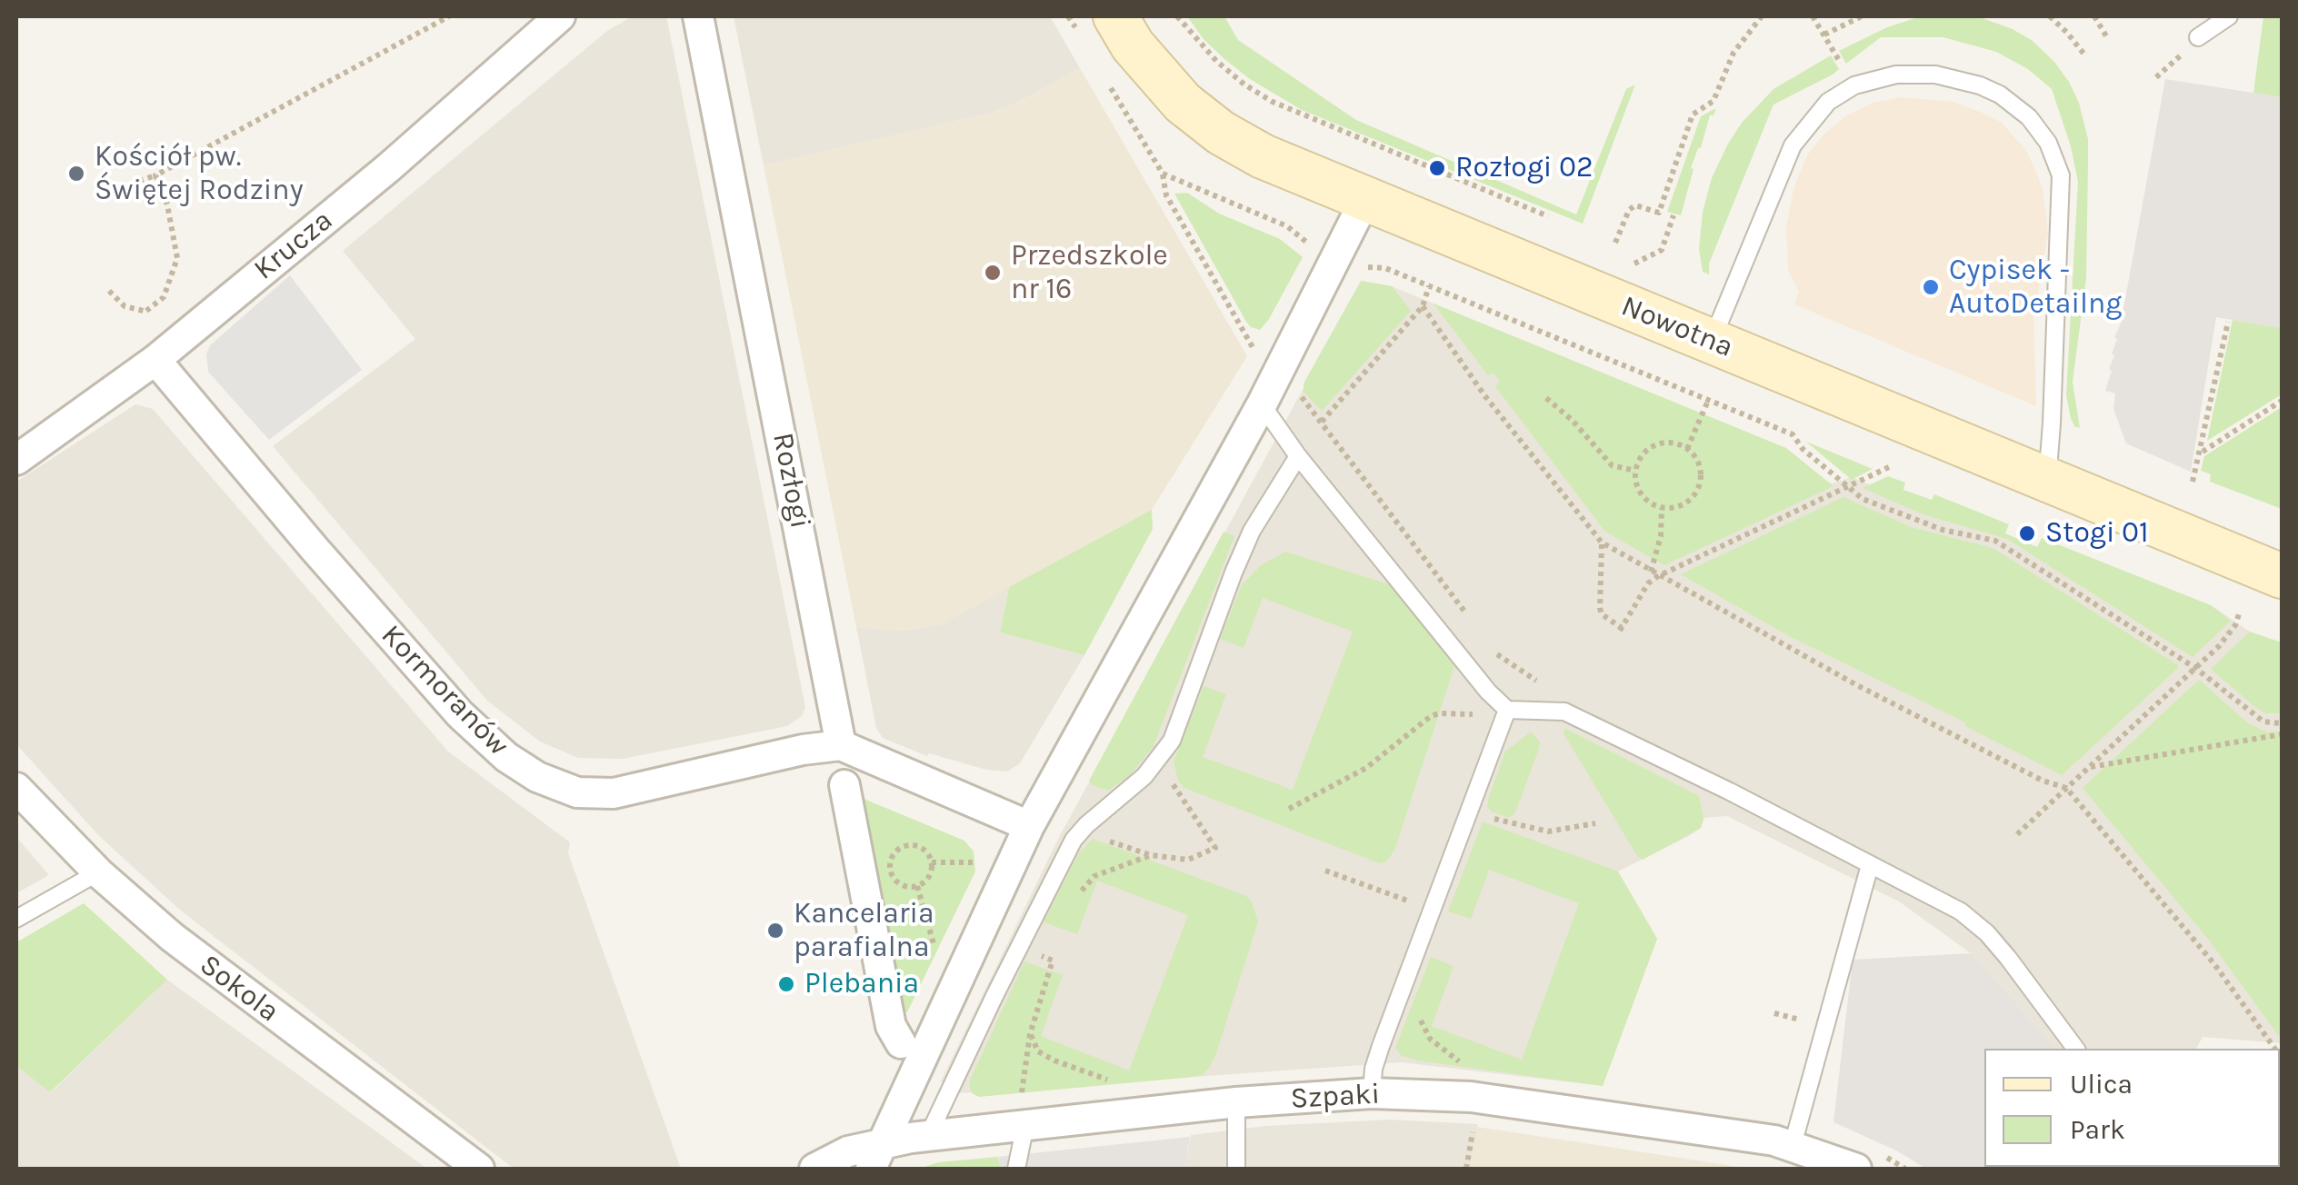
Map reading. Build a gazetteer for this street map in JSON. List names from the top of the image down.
{
  "streets": {
    "street": [
      "Krucza",
      "Nowotna",
      "Rozłogi",
      "Kormoranów",
      "Sokola",
      "Szpaki"
    ]
  },
  "crossings": [
    ["Krucza", "Kormoranów"],
    ["Rozłogi", "Kormoranów"]
  ],
  "places": [
    "Rozłogi 02",
    "Kościół pw. Świętej Rodziny",
    "Przedszkole nr 16",
    "Cypisek - AutoDetailng",
    "Stogi 01",
    "Kancelaria parafialna",
    "Plebania"
  ],
  "legend": ["Ulica", "Park"]
}
